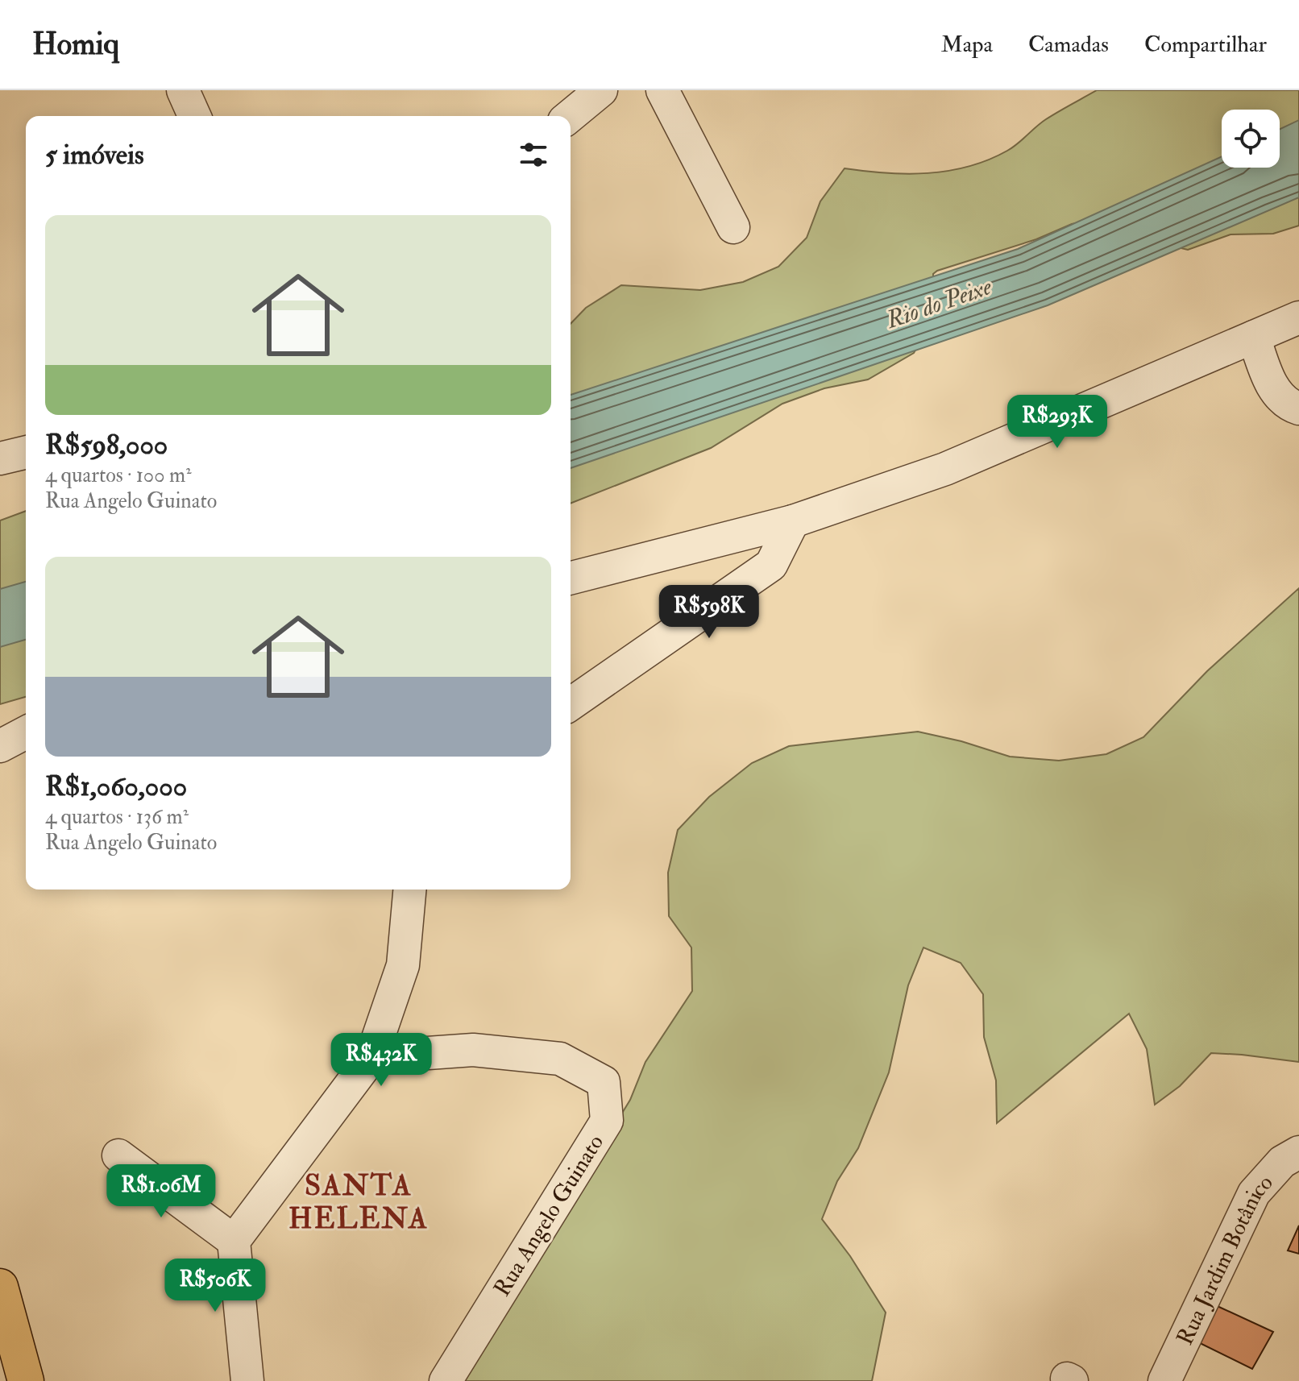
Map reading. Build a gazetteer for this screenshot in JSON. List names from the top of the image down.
{
  "streets": {
    "street": ["Rua Angelo Guinato", "Rua Jardim Botânico"]
  },
  "districts": ["SANTA HELENA"],
  "water": ["Rio do Peixe"],
  "page": {
    "header": "Homiq",
    "nav": ["Mapa", "Camadas", "Compartilhar"],
    "heading": "5 imóveis",
    "list": [
      {
        "name": "R$598,000",
        "note": "4 quartos · 100 m² · Rua Angelo Guinato"
      },
      {
        "name": "R$1,060,000",
        "note": "4 quartos · 136 m² · Rua Angelo Guinato"
      }
    ],
    "price": [
      "R$293K",
      "R$598K",
      "R$432K",
      "R$1.06M",
      "R$506K"
    ]
  }
}
